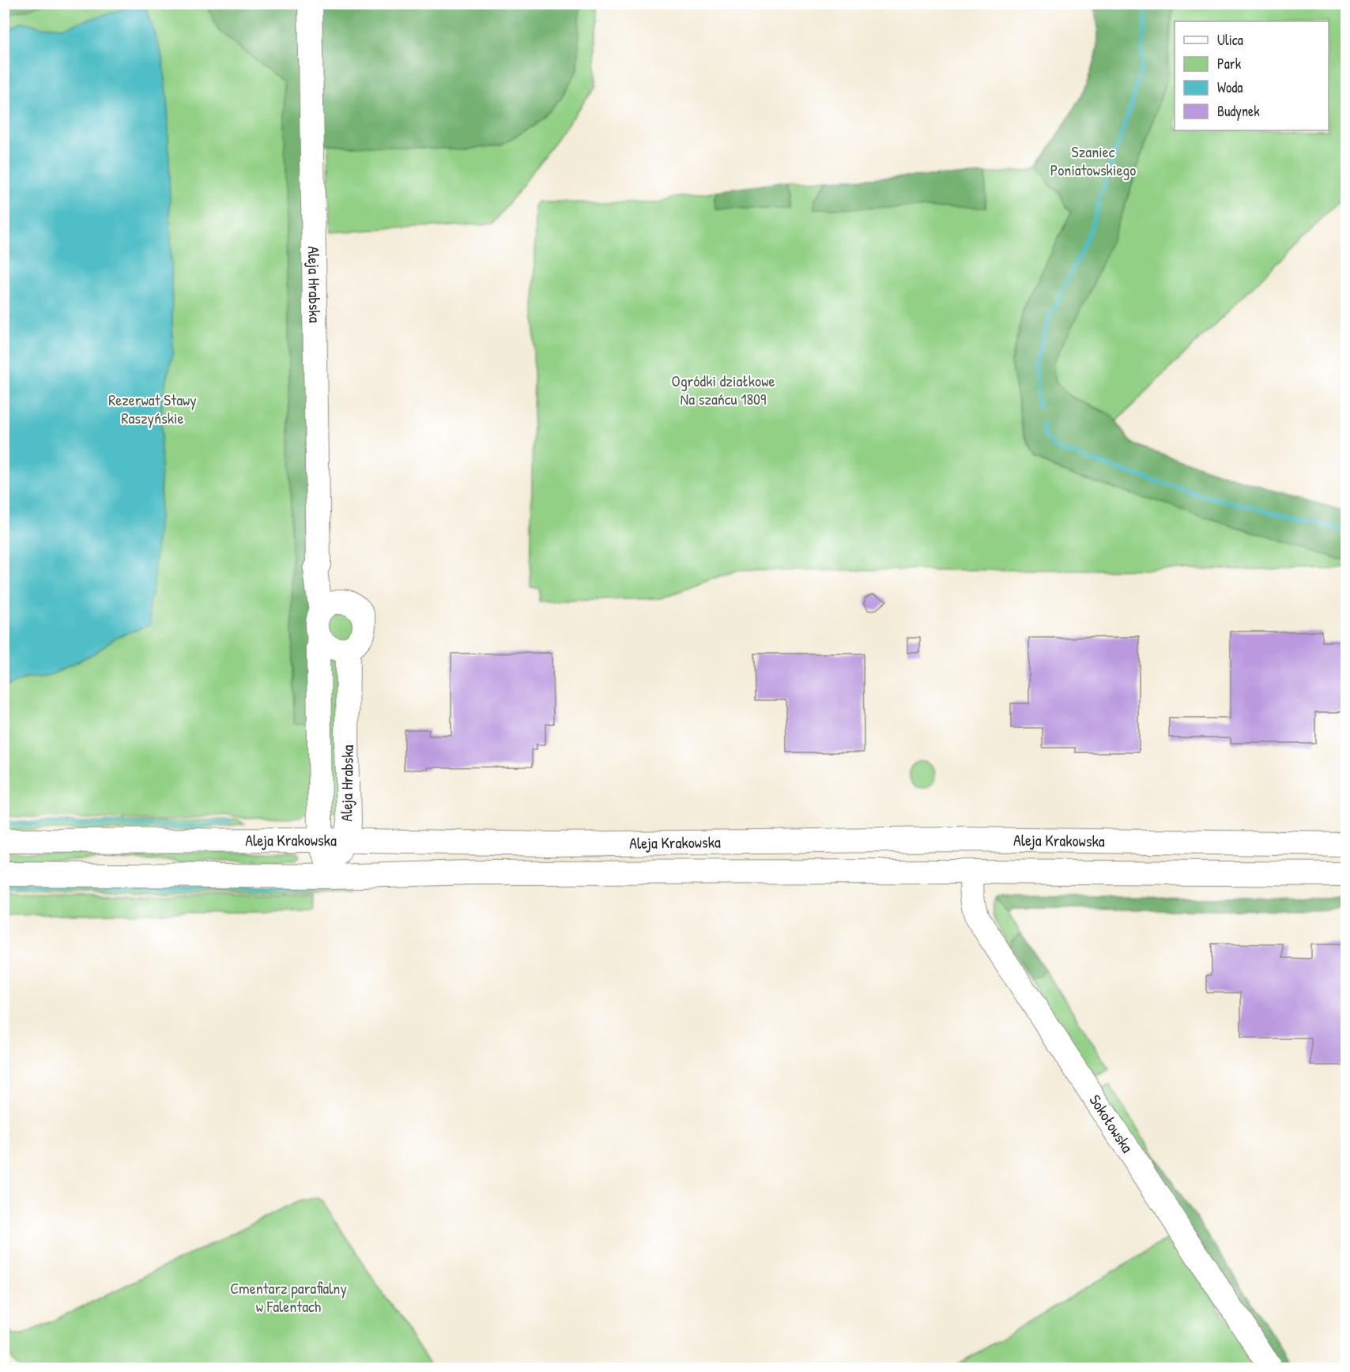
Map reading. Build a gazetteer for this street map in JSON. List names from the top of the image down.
{
  "streets": {
    "main road": ["Aleja Hrabska", "Aleja Krakowska", "Sokołowska"]
  },
  "crossings": [
    ["Aleja Hrabska", "Aleja Krakowska"],
    ["Aleja Krakowska", "Sokołowska"]
  ],
  "parks": [
    "Szaniec Poniatowskiego",
    "Ogródki działkowe Na szańcu 1809",
    "Rezerwat Stawy Raszyńskie",
    "Cmentarz parafialny w Falentach"
  ],
  "legend": [
    "Ulica",
    "Park",
    "Woda",
    "Budynek"
  ]
}
